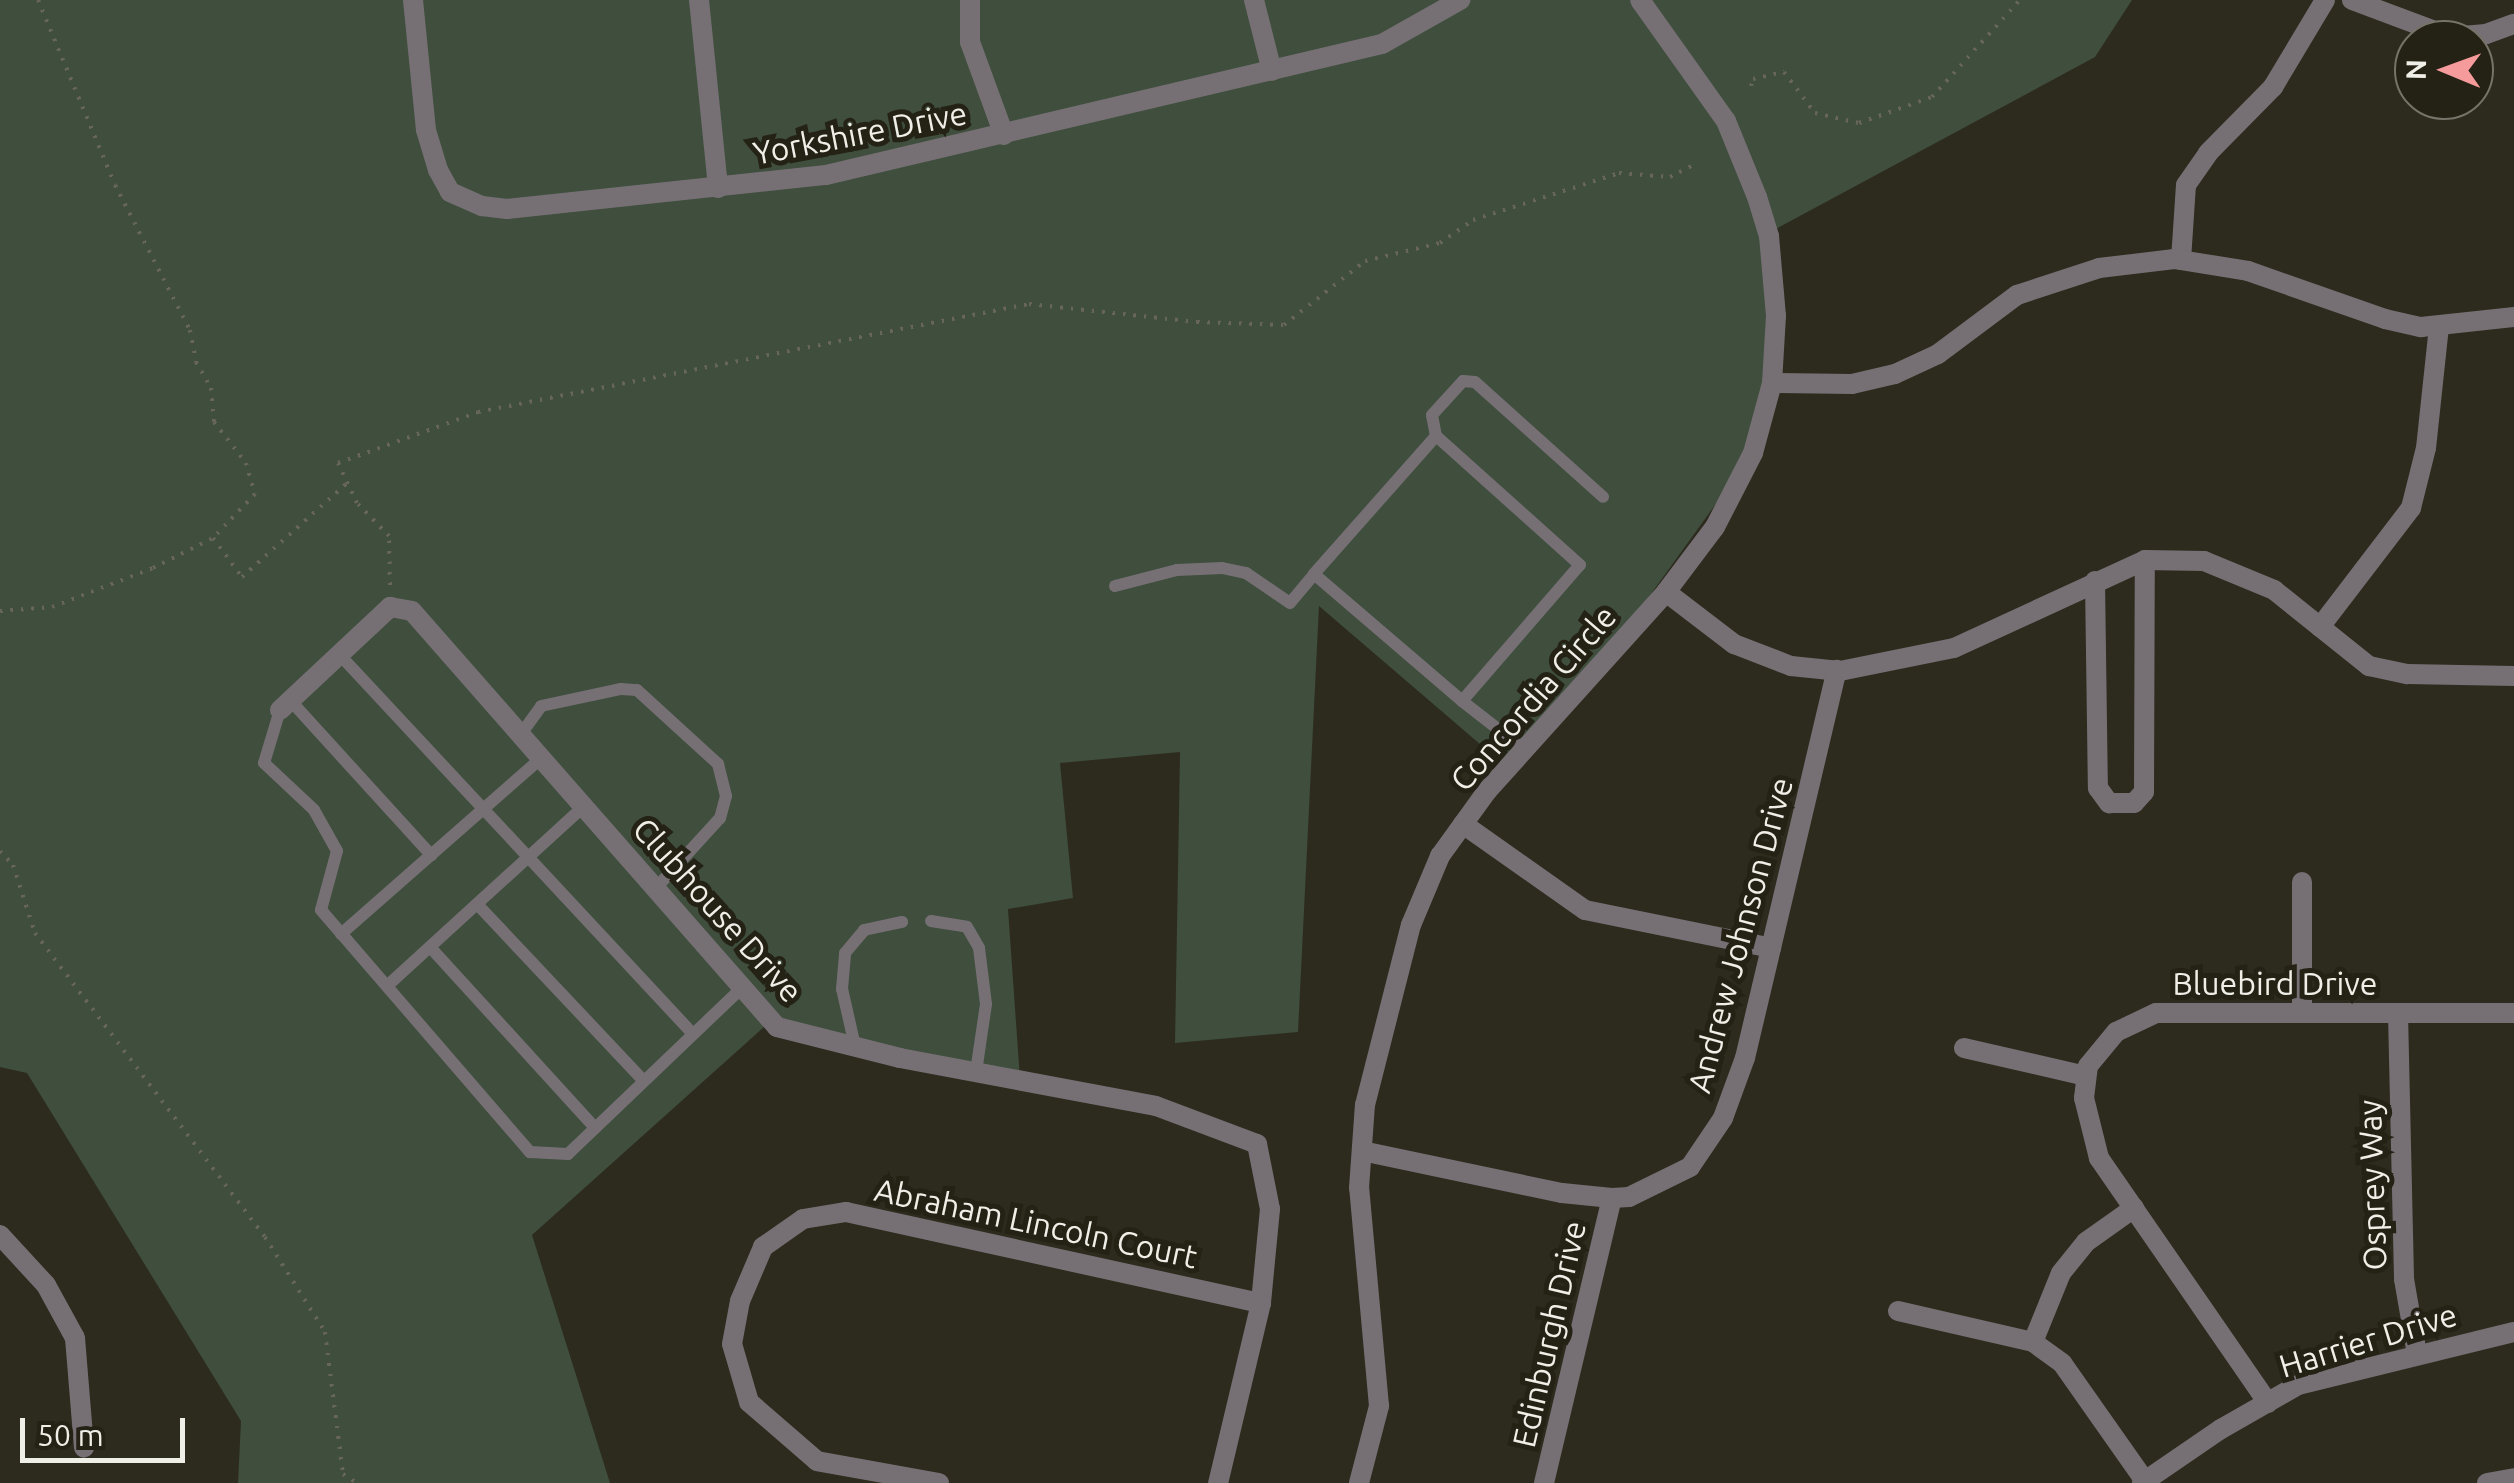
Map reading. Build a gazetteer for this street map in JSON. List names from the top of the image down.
{
  "streets": {
    "street": [
      "Yorkshire Drive",
      "Concordia Circle",
      "Clubhouse Drive",
      "Andrew Johnson Drive",
      "Bluebird Drive",
      "Osprey Way",
      "Abraham Lincoln Court",
      "Edinburgh Drive",
      "Harrier Drive"
    ]
  },
  "crossings": [
    ["Concordia Circle", "Andrew Johnson Drive"],
    ["Clubhouse Drive", "Abraham Lincoln Court"],
    ["Andrew Johnson Drive", "Edinburgh Drive"],
    ["Bluebird Drive", "Osprey Way"],
    ["Osprey Way", "Harrier Drive"]
  ],
  "scale_bar": "50 m",
  "north": "left"
}
